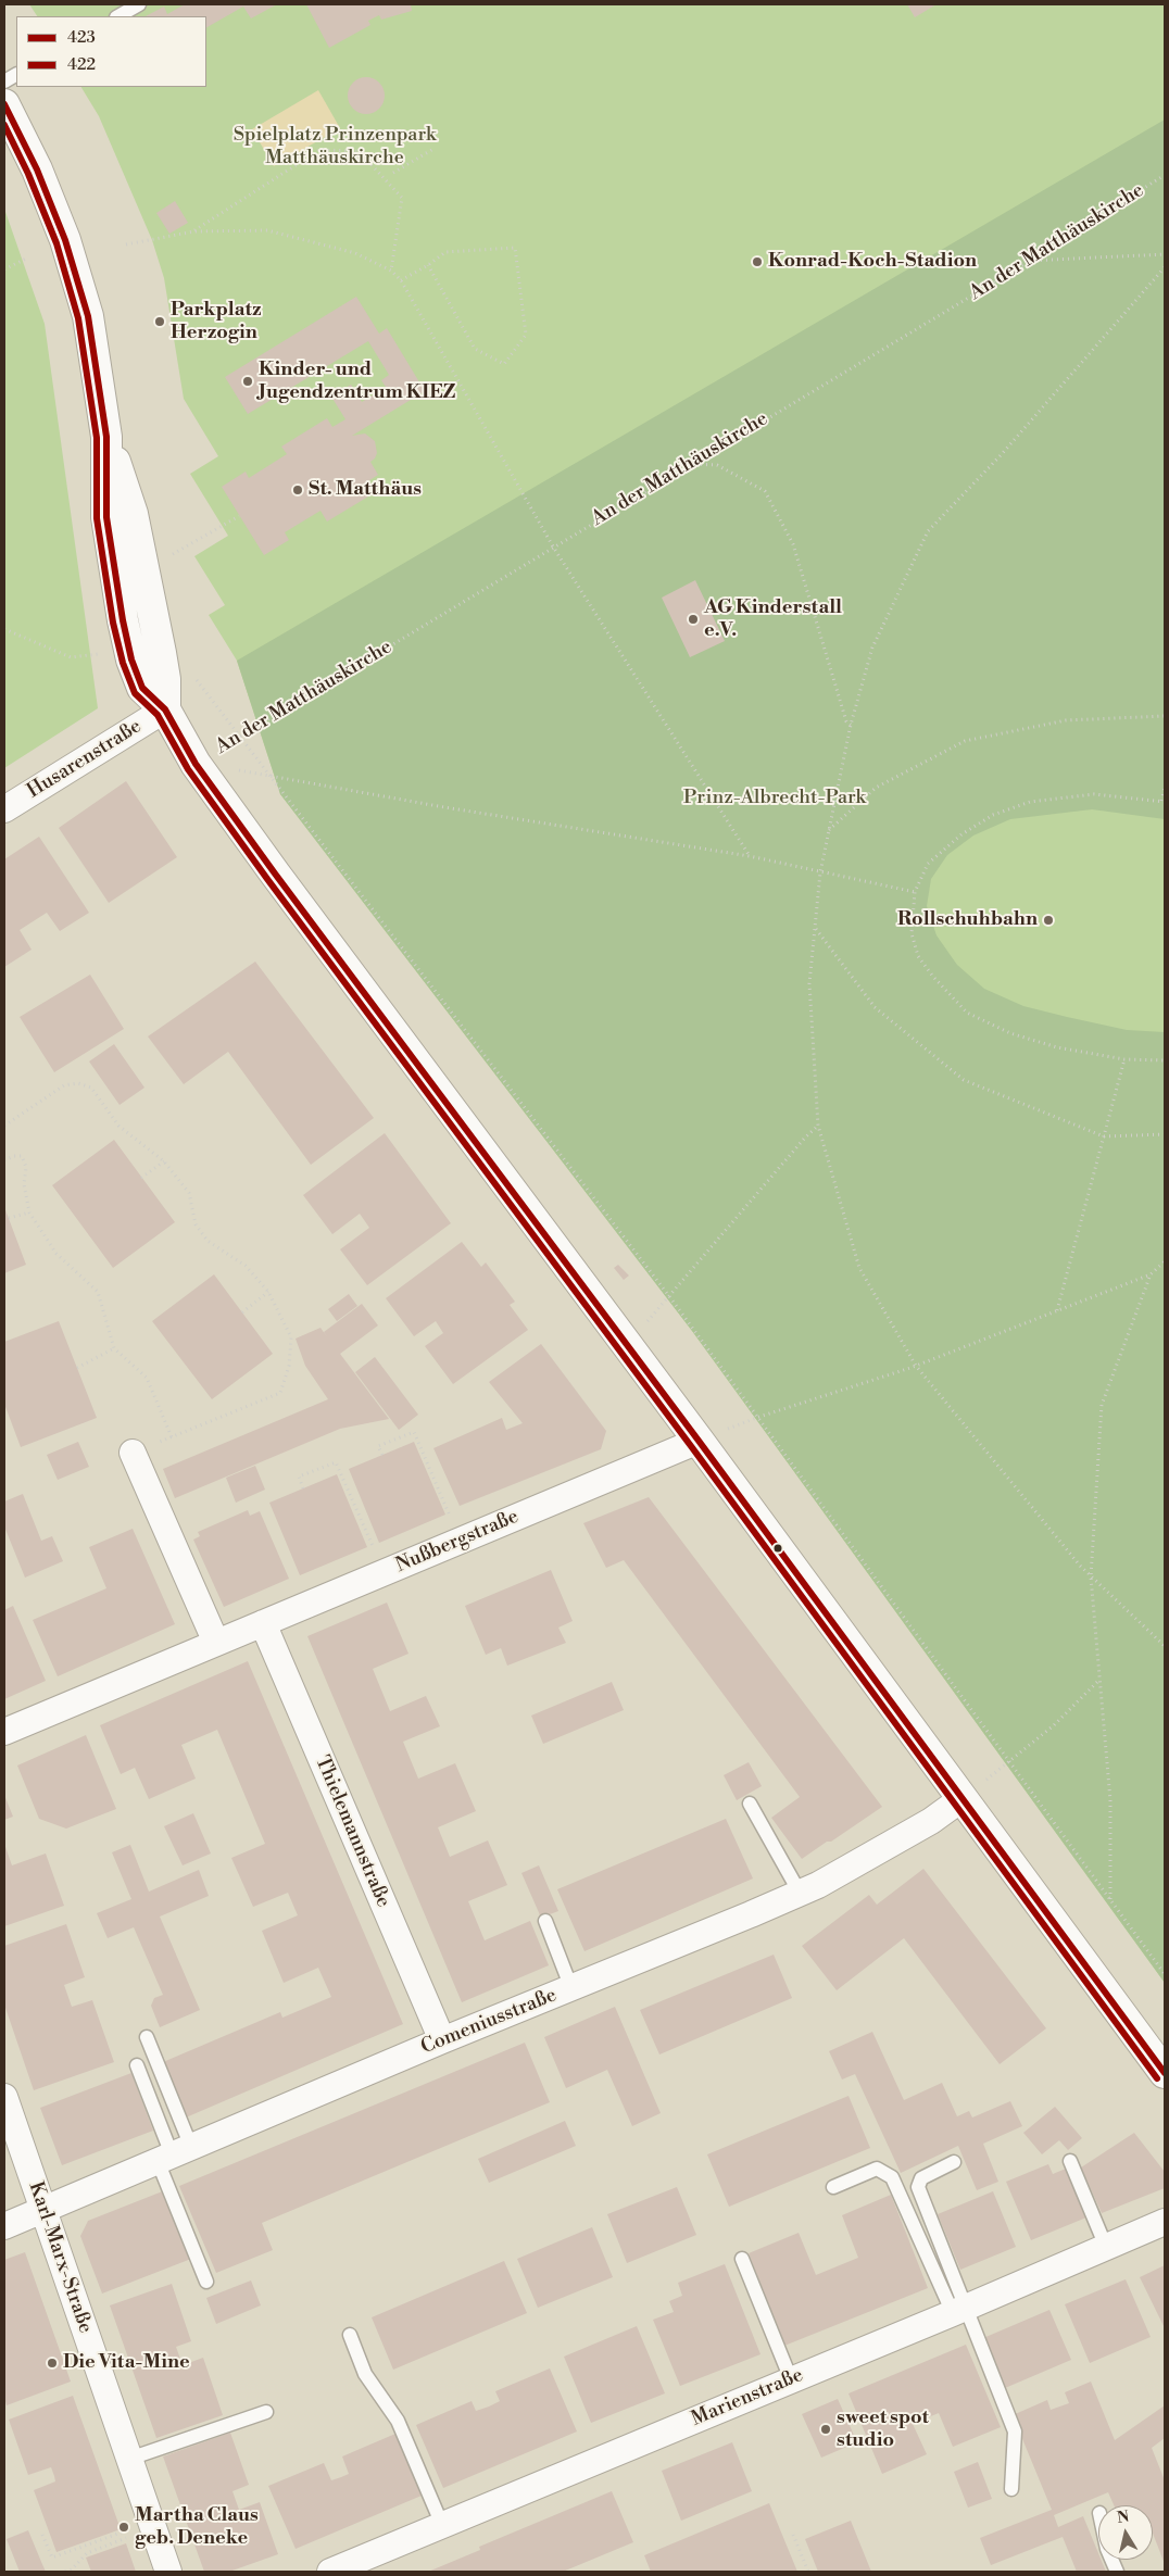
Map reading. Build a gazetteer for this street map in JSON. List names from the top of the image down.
{
  "streets": {
    "street": [
      "Husarenstraße",
      "Nußbergstraße",
      "Thielemannstraße",
      "Comeniusstraße",
      "Karl-Marx-Straße",
      "Marienstraße"
    ],
    "path": ["An der Matthäuskirche"]
  },
  "crossings": [
    ["Nußbergstraße", "Thielemannstraße"],
    ["Thielemannstraße", "Comeniusstraße"],
    ["Comeniusstraße", "Karl-Marx-Straße"]
  ],
  "parks": ["Spielplatz Prinzenpark Matthäuskirche", "Prinz-Albrecht-Park"],
  "places": [
    "Konrad-Koch-Stadion",
    "Parkplatz Herzogin",
    "Kinder- und Jugendzentrum KIEZ",
    "St. Matthäus",
    "AG Kinderstall e.V.",
    "Rollschuhbahn",
    "Die Vita-Mine",
    "sweet spot studio",
    "Martha Claus geb. Deneke"
  ],
  "lines": ["transit line 423", "transit line 422"],
  "legend": ["423", "422"],
  "north": "top"
}
